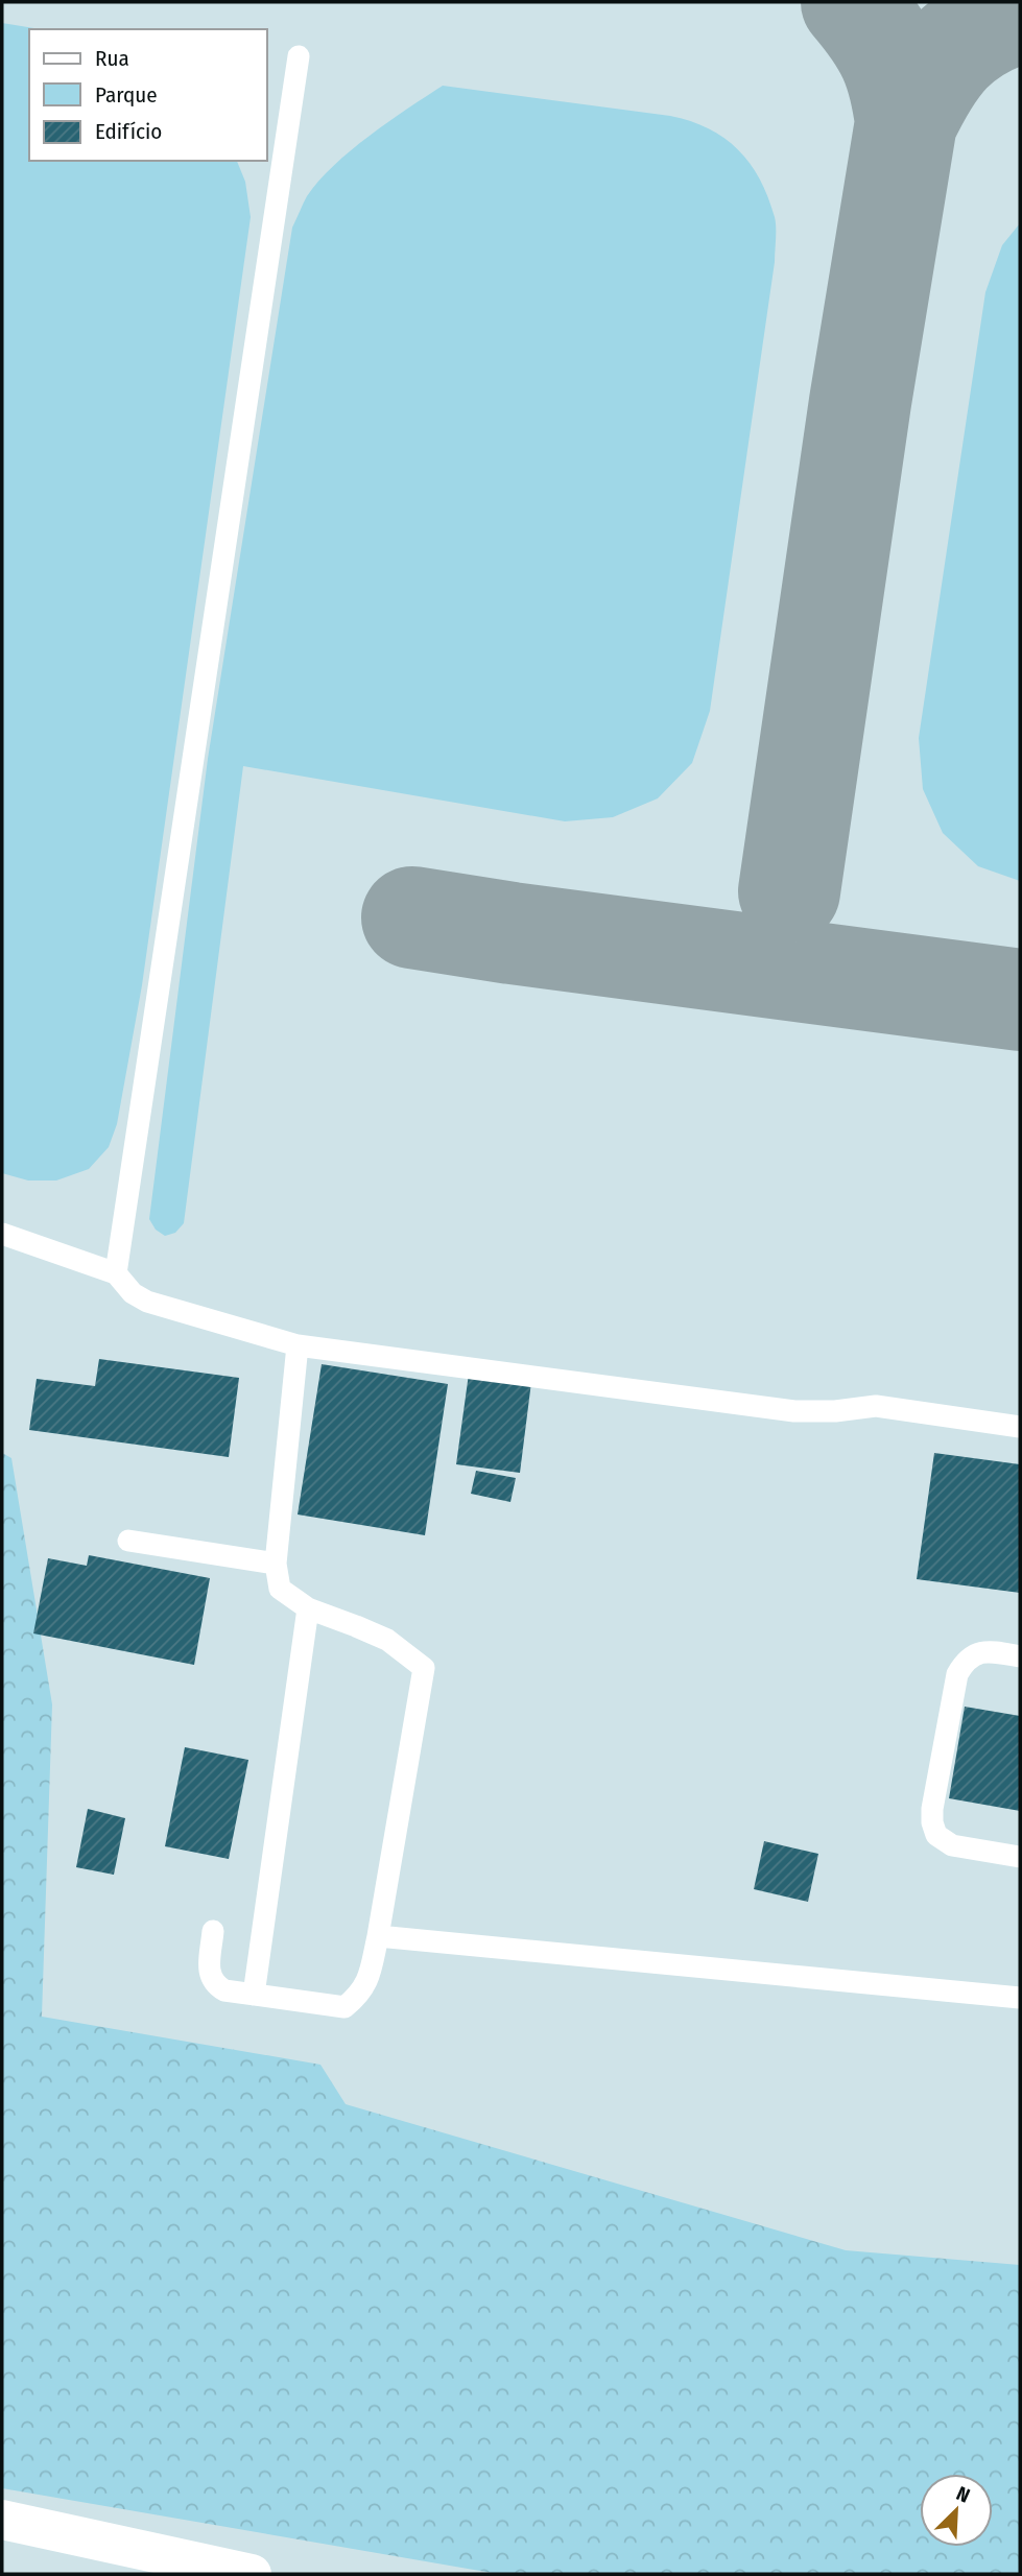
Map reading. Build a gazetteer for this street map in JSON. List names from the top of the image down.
{
  "legend": ["Rua", "Parque", "Edifício"],
  "north": "top right"
}
